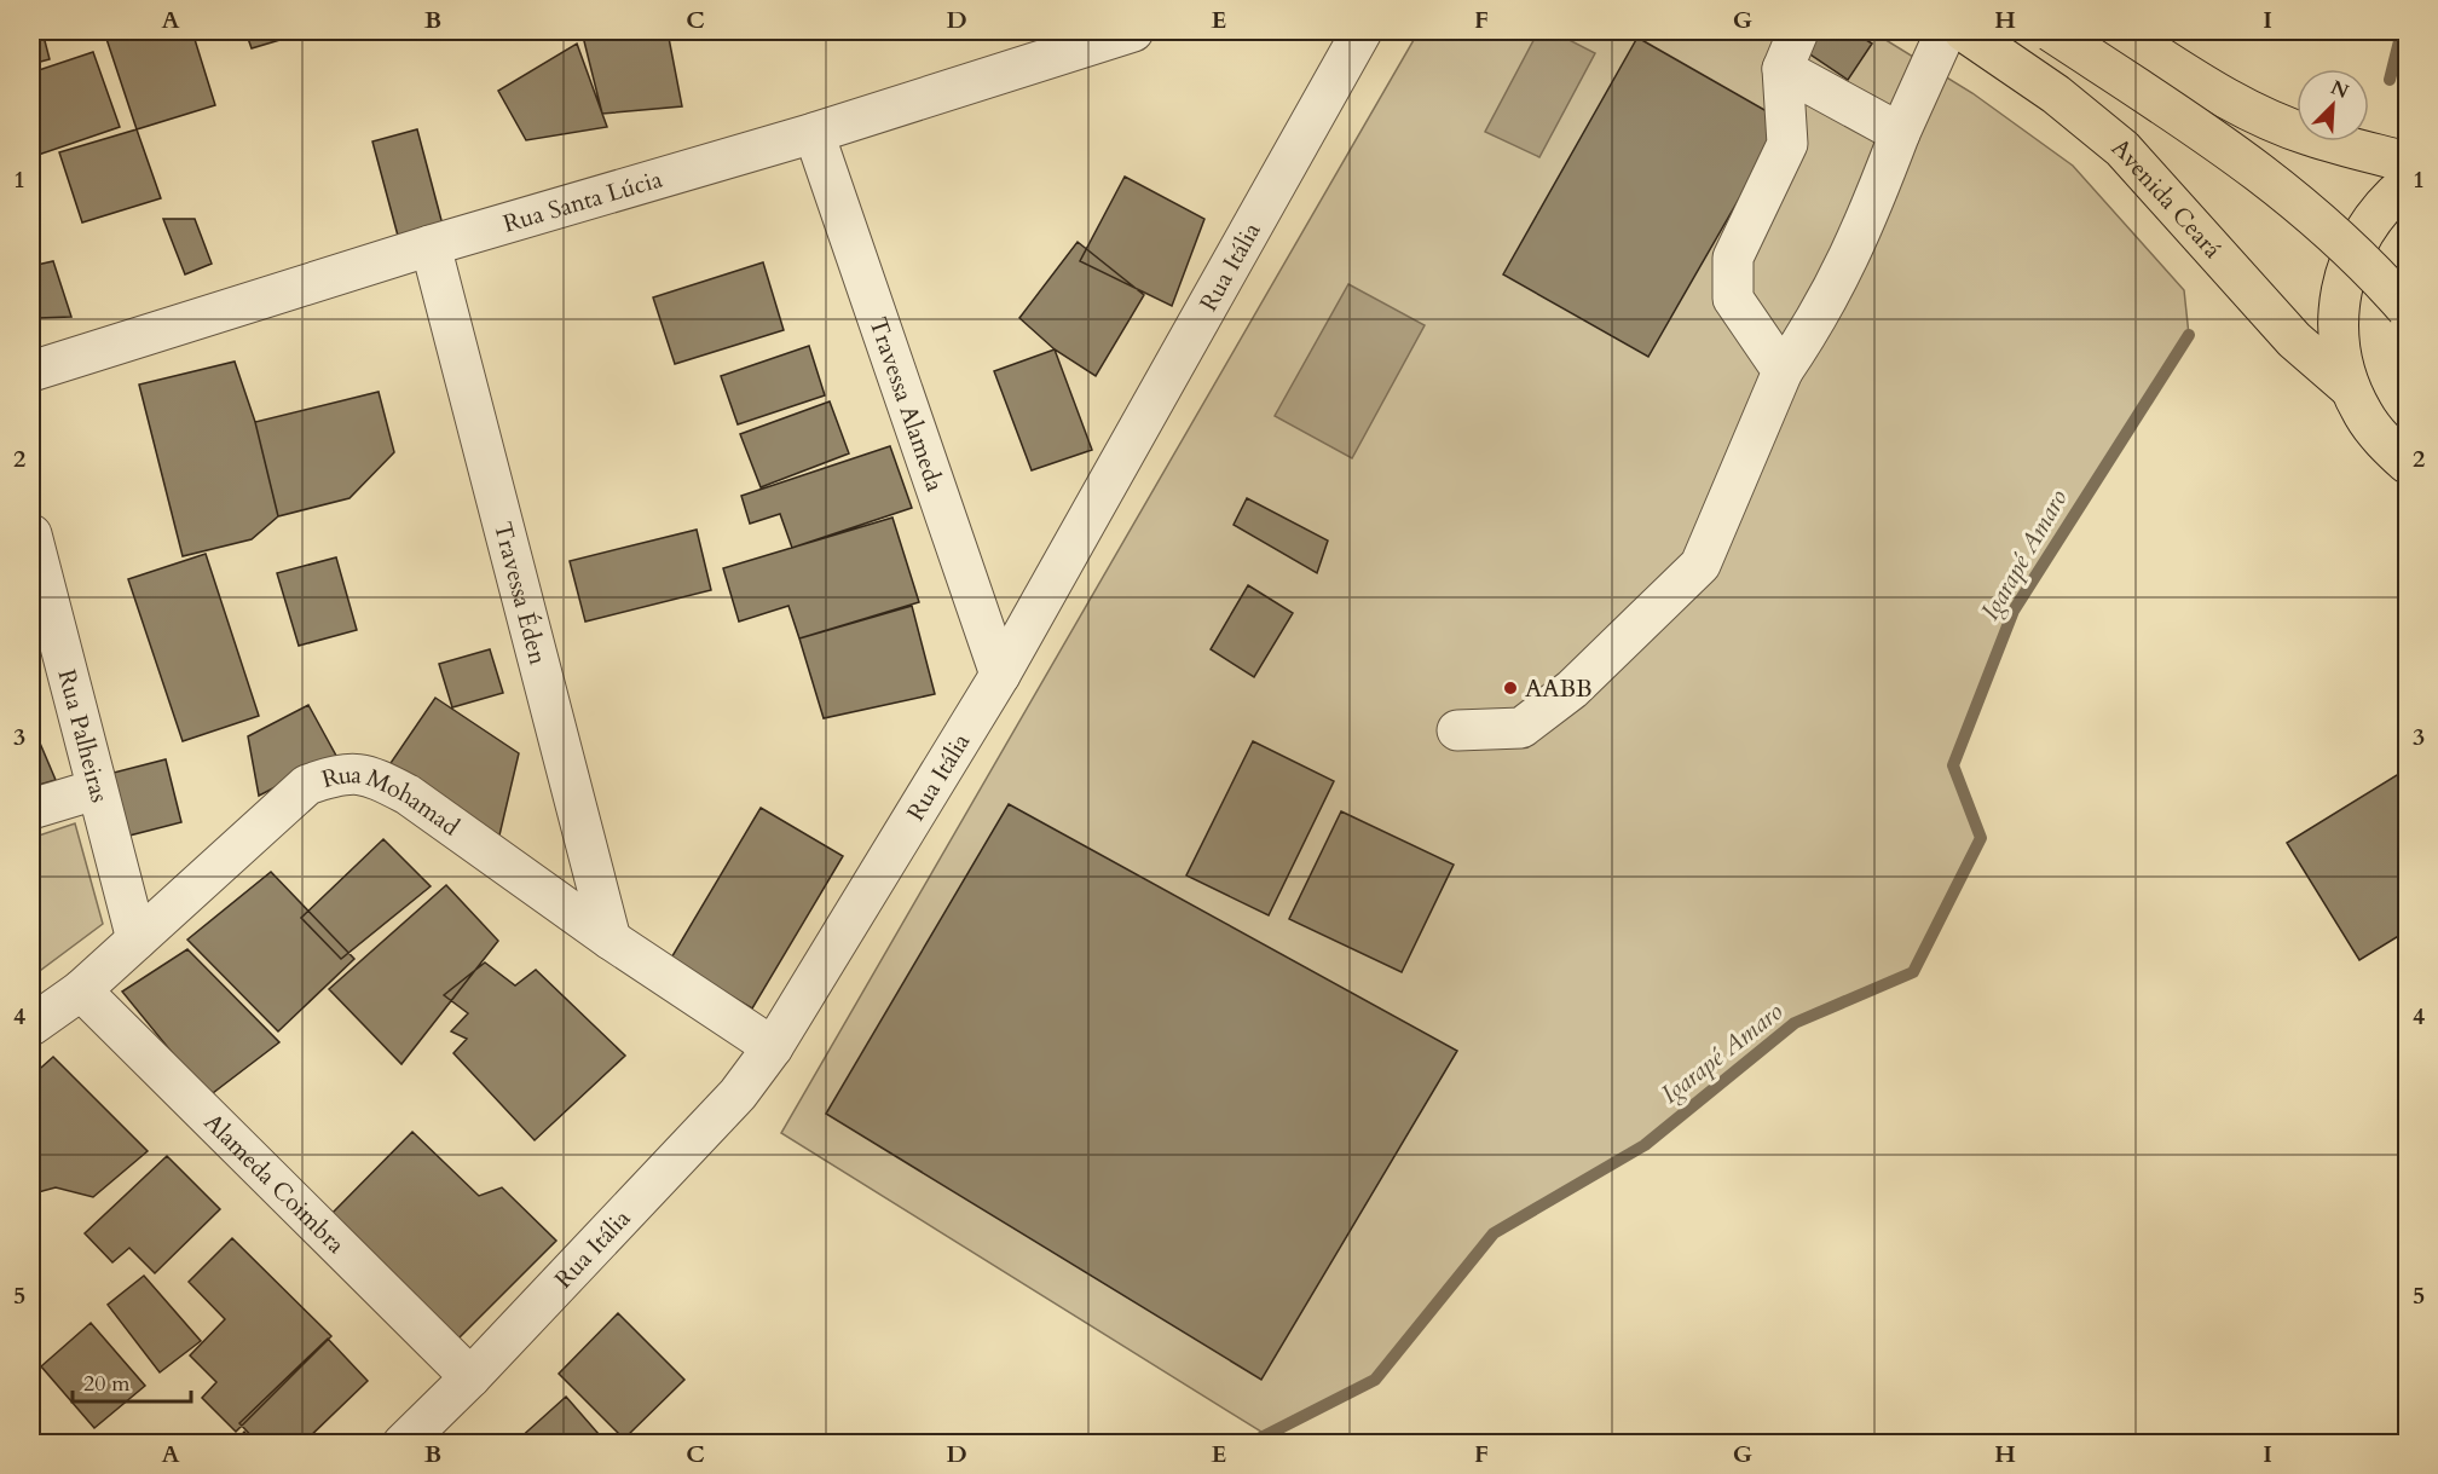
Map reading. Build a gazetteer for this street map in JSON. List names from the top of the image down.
{
  "streets": {
    "main road": ["Avenida Ceará"],
    "street": [
      "Rua Santa Lúcia",
      "Rua Itália",
      "Travessa Alameda",
      "Travessa Éden",
      "Rua Palheiras",
      "Rua Mohamad",
      "Alameda Coimbra"
    ]
  },
  "crossings": [
    ["Rua Santa Lúcia", "Travessa Alameda"],
    ["Rua Santa Lúcia", "Travessa Éden"],
    ["Rua Itália", "Travessa Alameda"],
    ["Rua Itália", "Rua Mohamad"],
    ["Rua Itália", "Alameda Coimbra"],
    ["Travessa Éden", "Rua Mohamad"],
    ["Rua Palheiras", "Rua Mohamad"],
    ["Rua Mohamad", "Alameda Coimbra"]
  ],
  "water": ["Igarapé Amaro"],
  "places": ["AABB"],
  "scale_bar": "20 m",
  "north": "top right",
  "grid": {
    "columns": [
      "A",
      "B",
      "C",
      "D",
      "E",
      "F",
      "G",
      "H",
      "I"
    ],
    "rows": [
      "1",
      "2",
      "3",
      "4",
      "5"
    ]
  }
}
